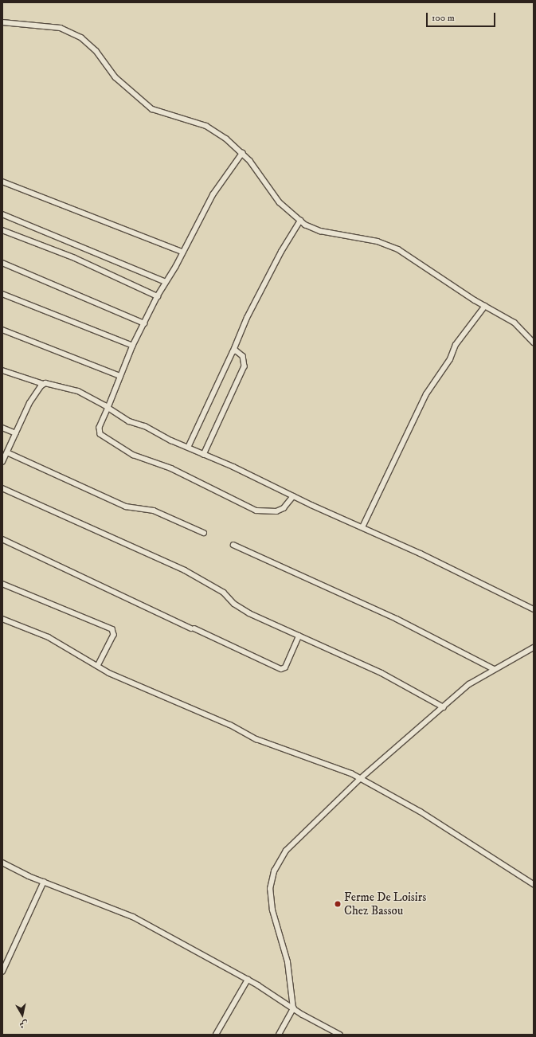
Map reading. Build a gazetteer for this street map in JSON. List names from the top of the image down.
{
  "places": ["Ferme De Loisirs Chez Bassou"],
  "scale_bar": "100 m",
  "north": "bottom"
}
